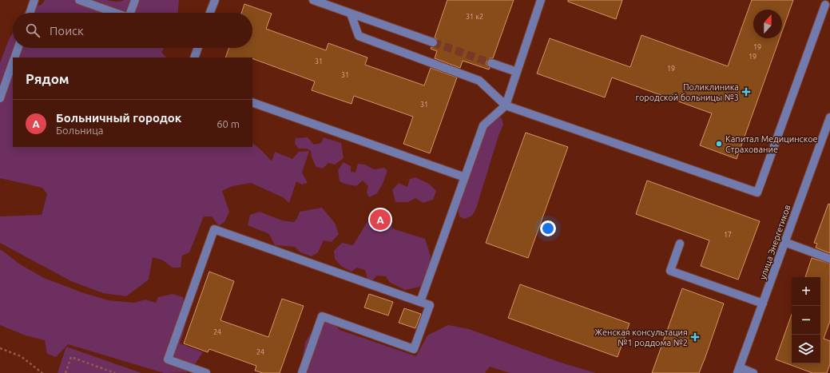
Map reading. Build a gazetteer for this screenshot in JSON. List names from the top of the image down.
{
  "streets": {
    "street": ["улица Энергетиков"]
  },
  "places": {
    "health": ["Поликлиника городской больницы №3", "Женская консультация №1 роддома №2"],
    "other": ["Капитал Медицинское Страхование"]
  },
  "house_numbers": [
    "31 к2",
    "19",
    "19",
    "31",
    "19",
    "31",
    "31",
    "17",
    "24",
    "24"
  ],
  "north": "top",
  "page": {
    "search": "Поиск",
    "heading": "Рядом",
    "list": [
      {
        "mark": "A",
        "name": "Больничный городок",
        "note": "Больница",
        "value": "60 m"
      }
    ],
    "pins": "A",
    "map_buttons": ["+", "−"]
  }
}
